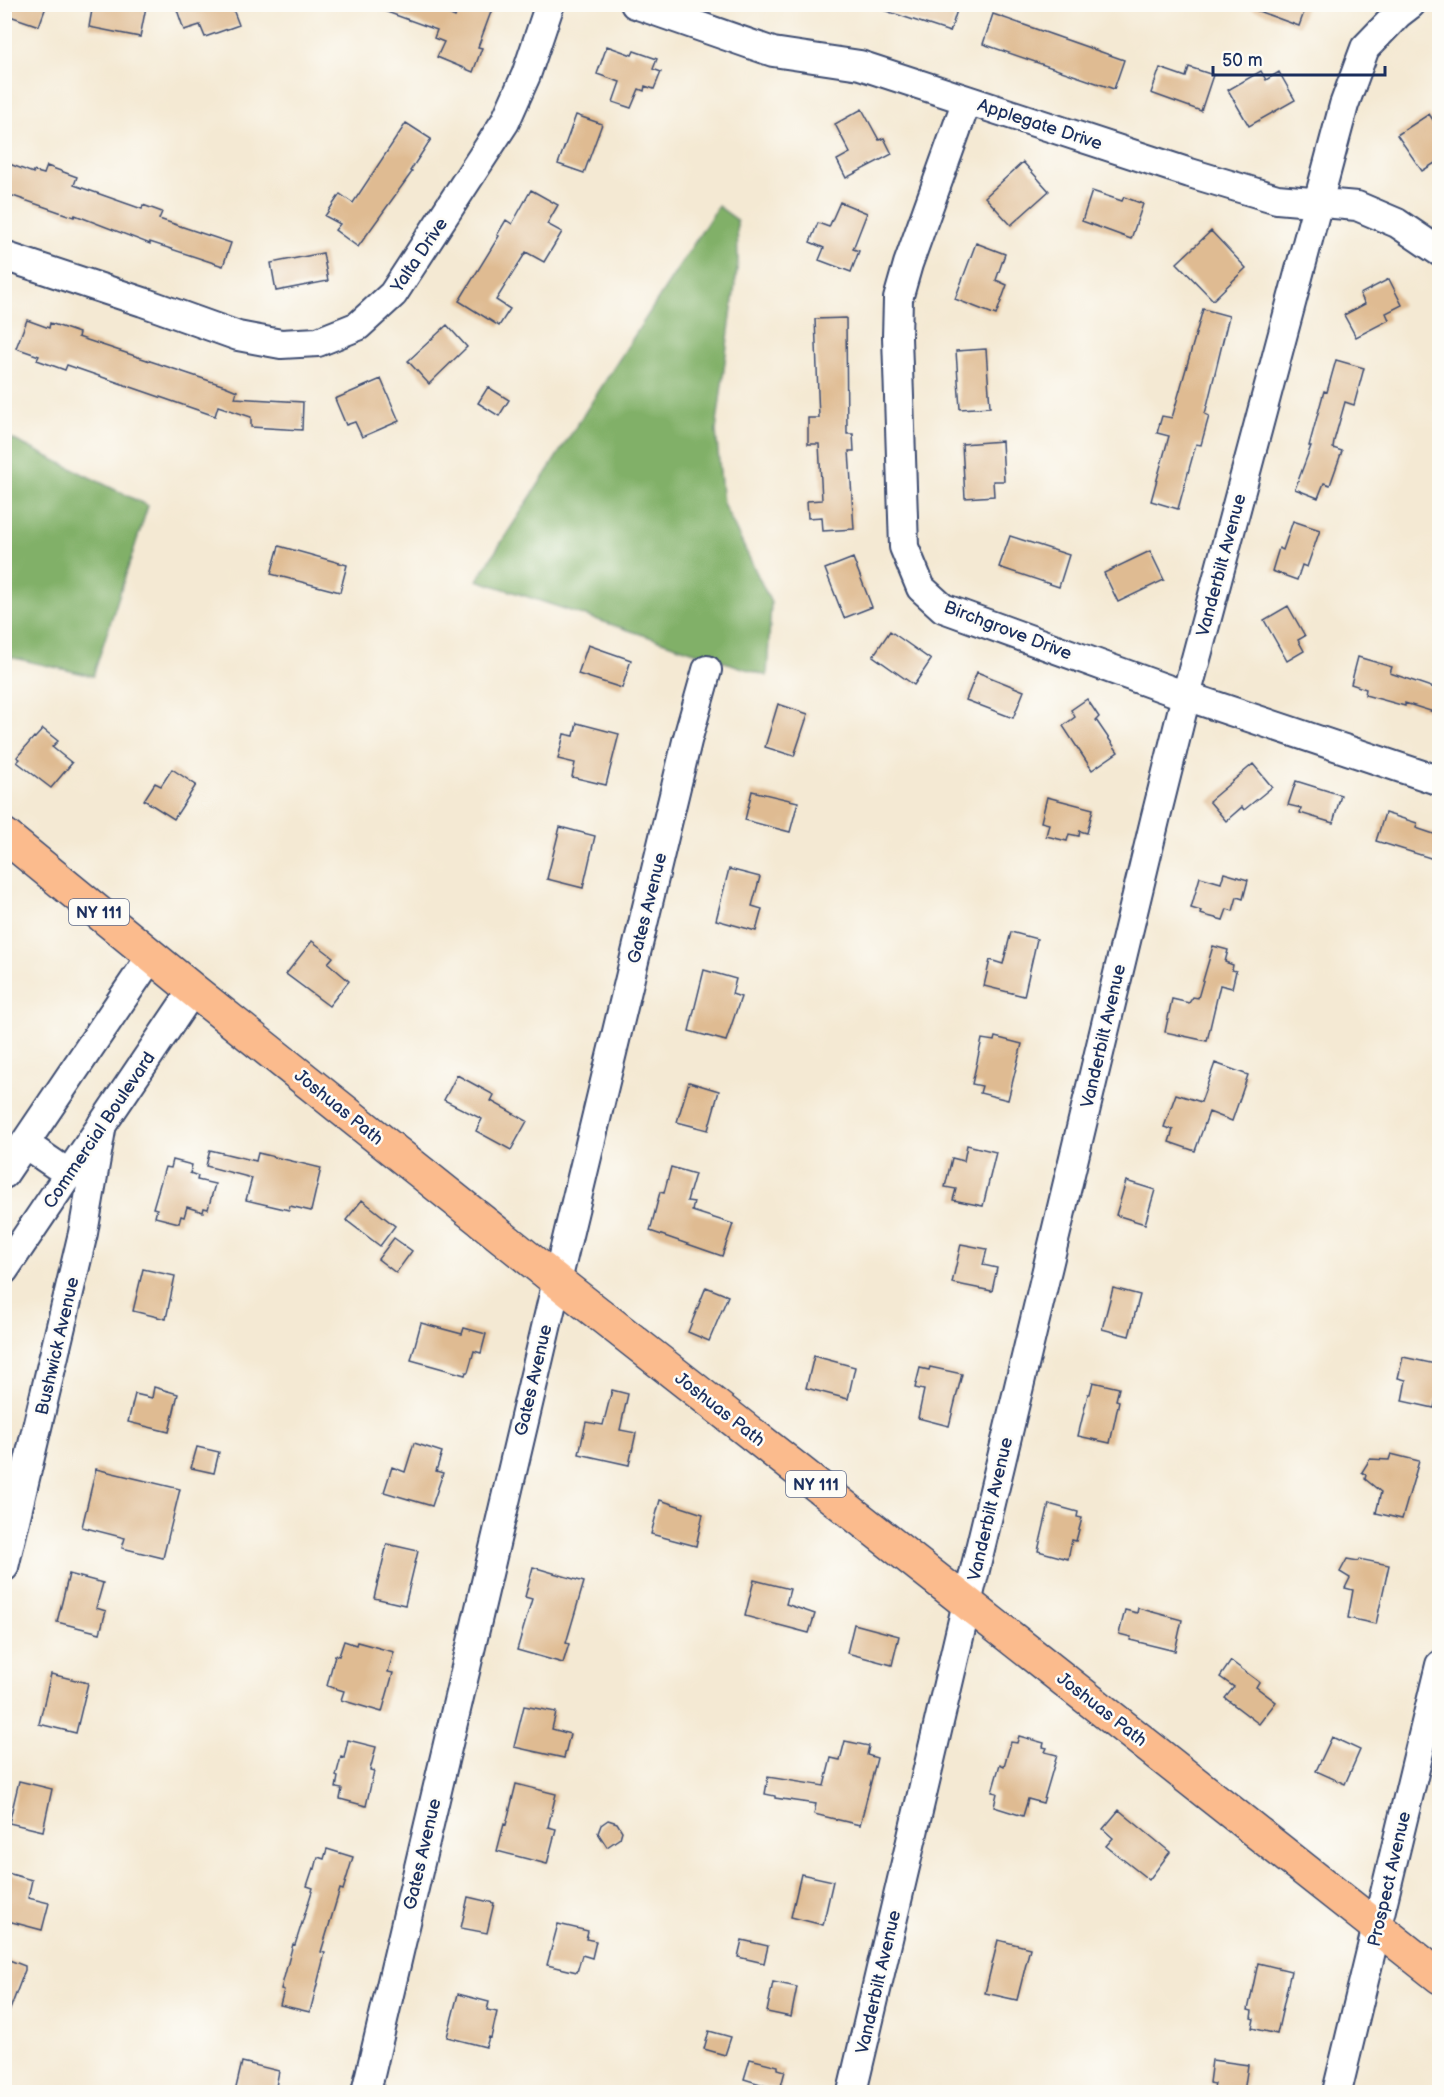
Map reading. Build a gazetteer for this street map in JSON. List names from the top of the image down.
{
  "streets": {
    "main road": ["NY 111", "Joshuas Path"],
    "street": [
      "Applegate Drive",
      "Yalta Drive",
      "Vanderbilt Avenue",
      "Birchgrove Drive",
      "Gates Avenue",
      "Commercial Boulevard",
      "Bushwick Avenue",
      "Prospect Avenue"
    ]
  },
  "crossings": [
    ["Applegate Drive", "Vanderbilt Avenue"],
    ["Applegate Drive", "Birchgrove Drive"],
    ["Vanderbilt Avenue", "Birchgrove Drive"],
    ["Vanderbilt Avenue", "Joshuas Path"],
    ["Gates Avenue", "Joshuas Path"],
    ["Joshuas Path", "Commercial Boulevard"],
    ["Joshuas Path", "Prospect Avenue"],
    ["Commercial Boulevard", "Bushwick Avenue"]
  ],
  "scale_bar": "50 m"
}
